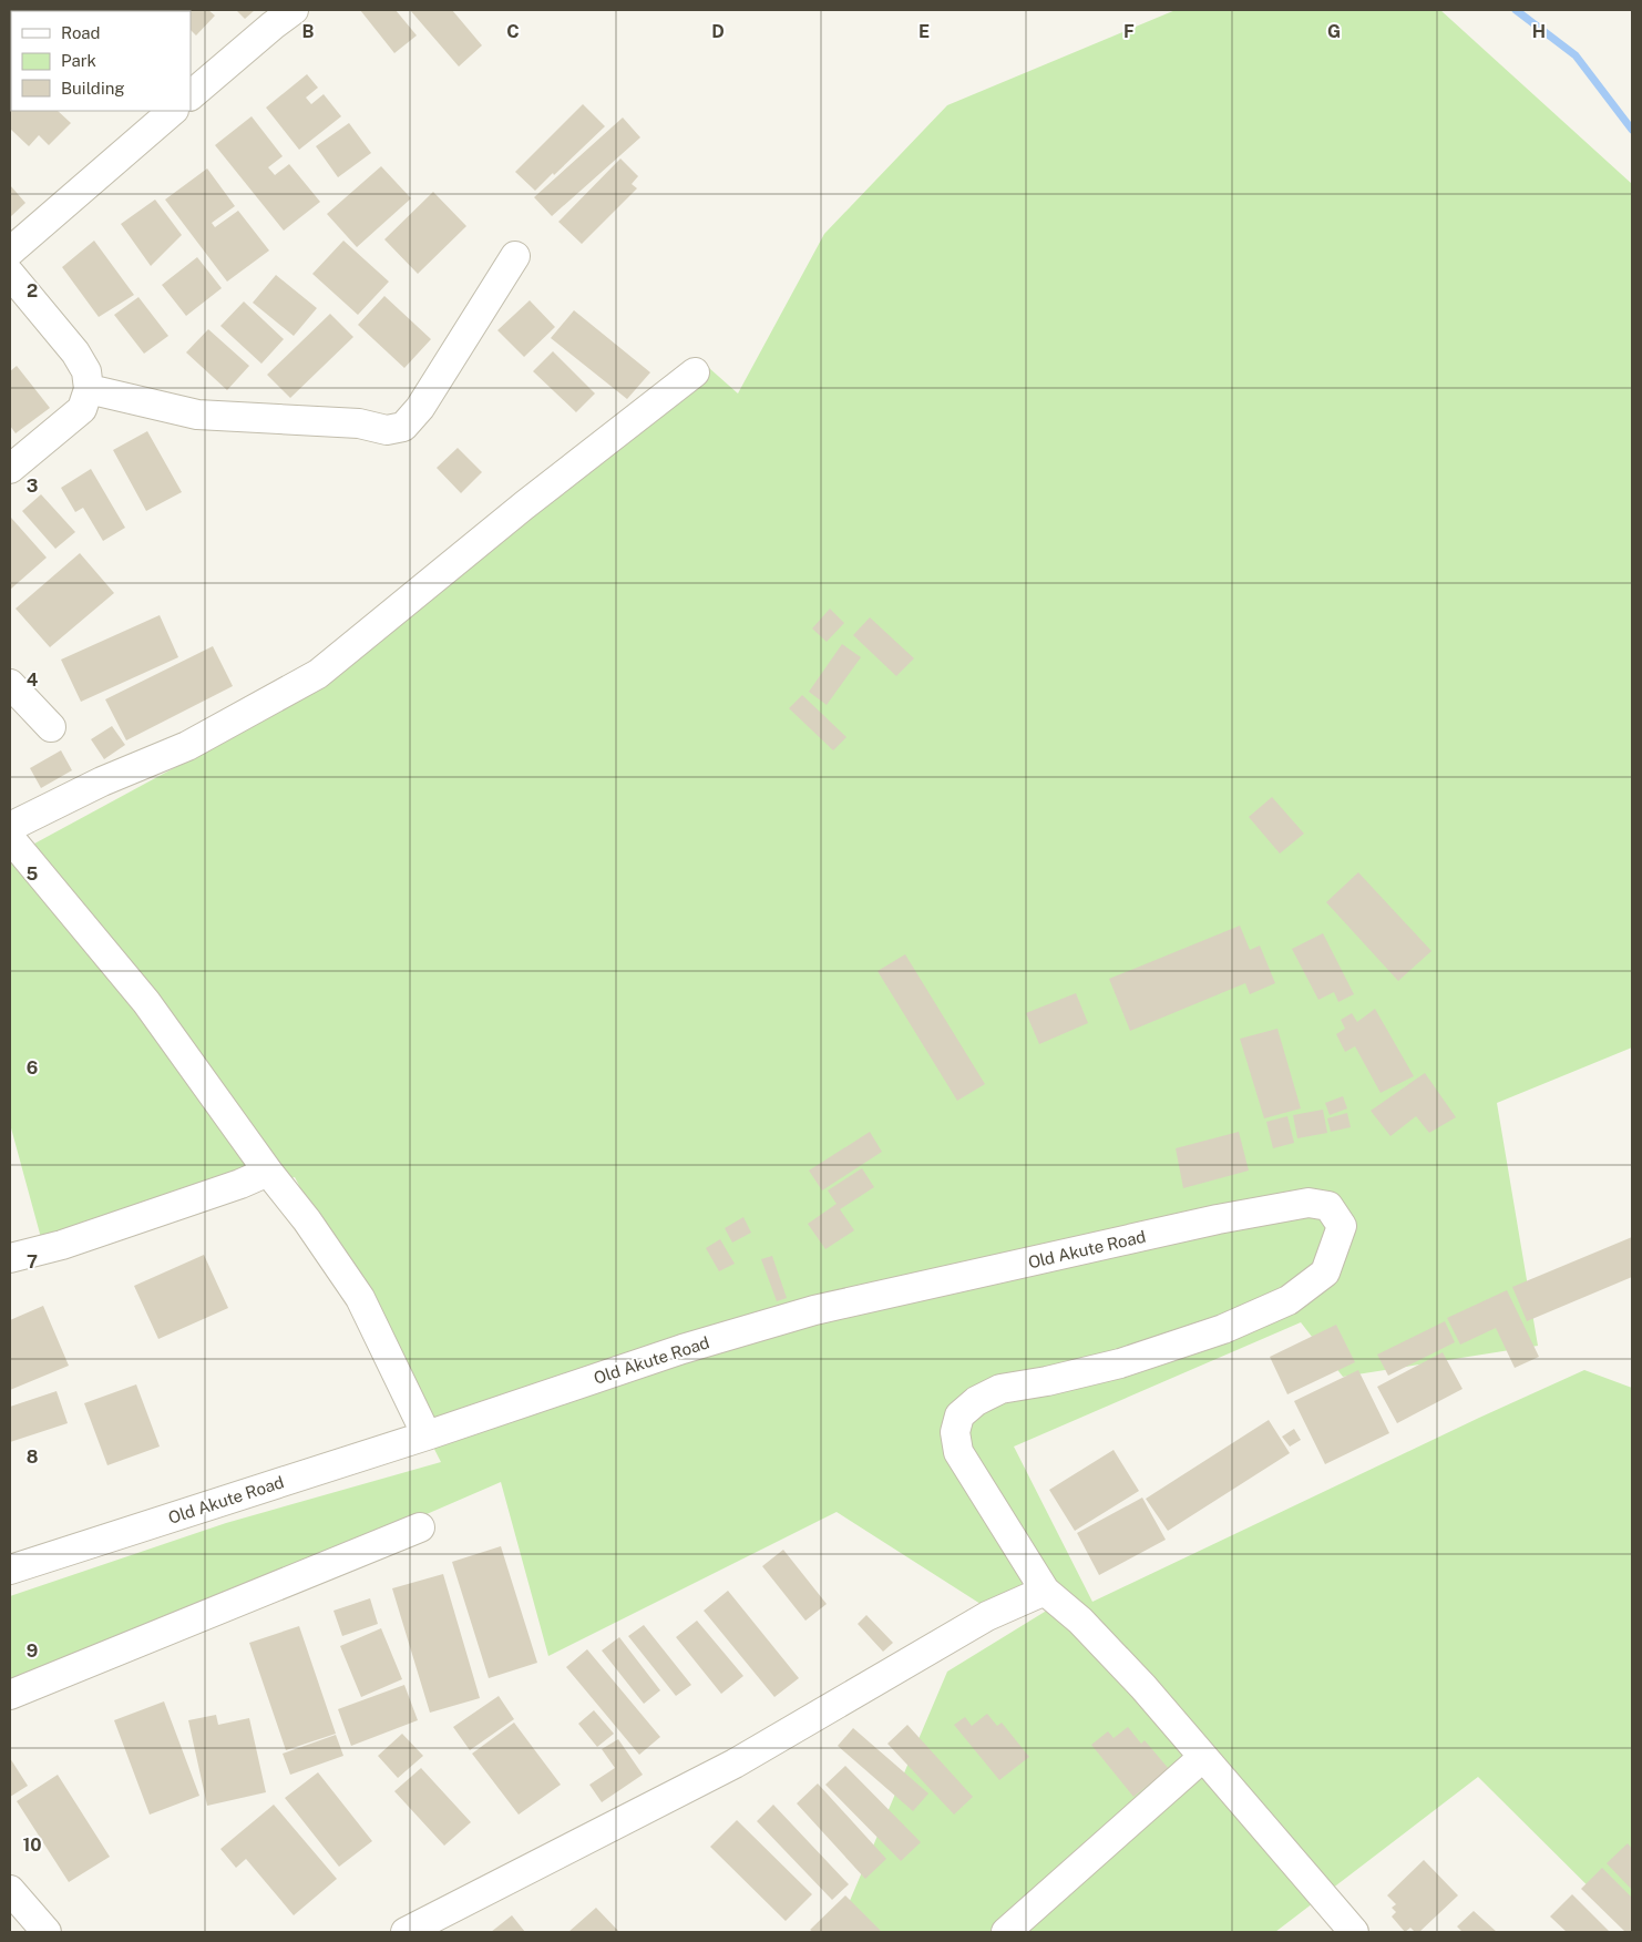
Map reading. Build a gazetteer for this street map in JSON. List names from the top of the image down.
{
  "streets": {
    "street": ["Old Akute Road"]
  },
  "legend": ["Road", "Park", "Building"],
  "grid": {
    "columns": [
      "B",
      "C",
      "D",
      "E",
      "F",
      "G",
      "H"
    ],
    "rows": [
      "2",
      "3",
      "4",
      "5",
      "6",
      "7",
      "8",
      "9",
      "10"
    ]
  }
}
